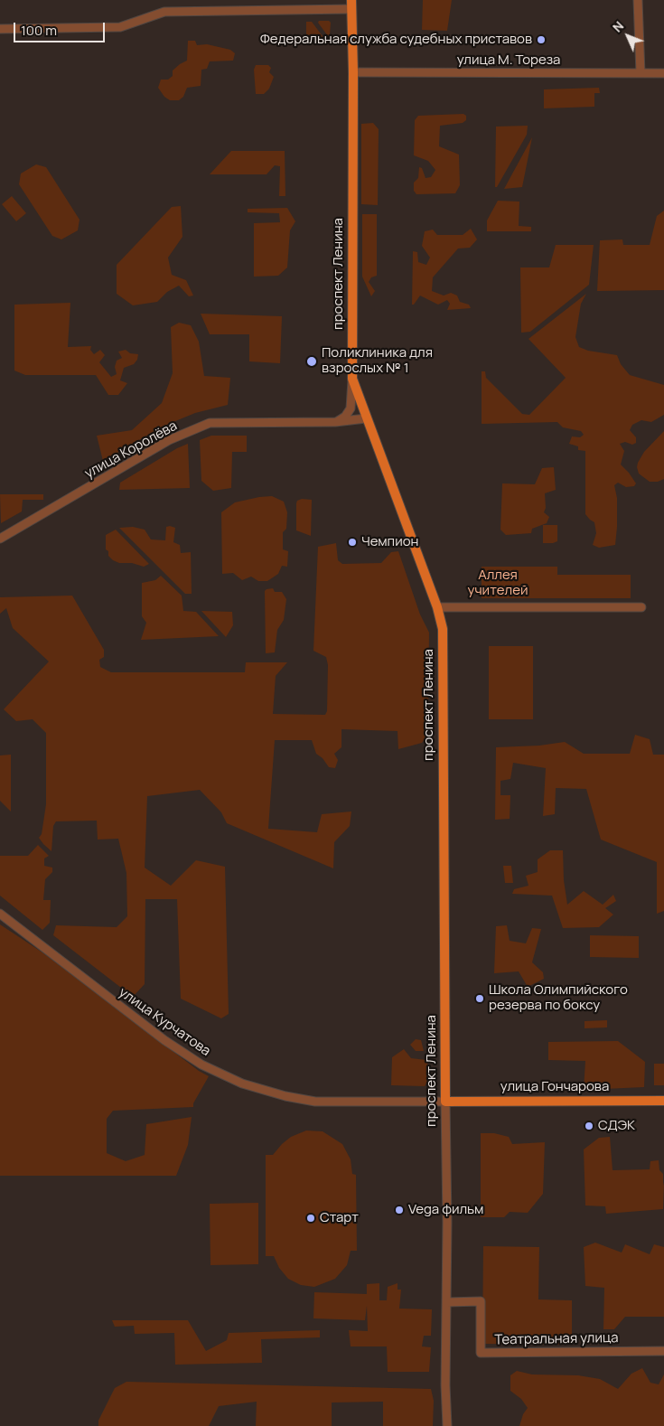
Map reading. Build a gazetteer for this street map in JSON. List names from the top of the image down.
{
  "streets": {
    "main road": ["проспект Ленина", "улица Гончарова"],
    "street": [
      "улица М. Тореза",
      "улица Королёва",
      "улица Курчатова",
      "Театральная улица"
    ]
  },
  "crossings": [
    ["улица М. Тореза", "проспект Ленина"],
    ["проспект Ленина", "улица Королёва"],
    ["проспект Ленина", "улица Курчатова"],
    ["проспект Ленина", "улица Гончарова"],
    ["проспект Ленина", "Театральная улица"],
    ["улица Курчатова", "улица Гончарова"]
  ],
  "parks": ["Аллея учителей"],
  "places": [
    "Федеральная служба судебных приставов",
    "Поликлиника для взрослых № 1",
    "Чемпион",
    "Школа Олимпийского резерва по боксу",
    "СДЭК",
    "Vega фильм",
    "Старт"
  ],
  "scale_bar": "100 m",
  "north": "top left"
}
